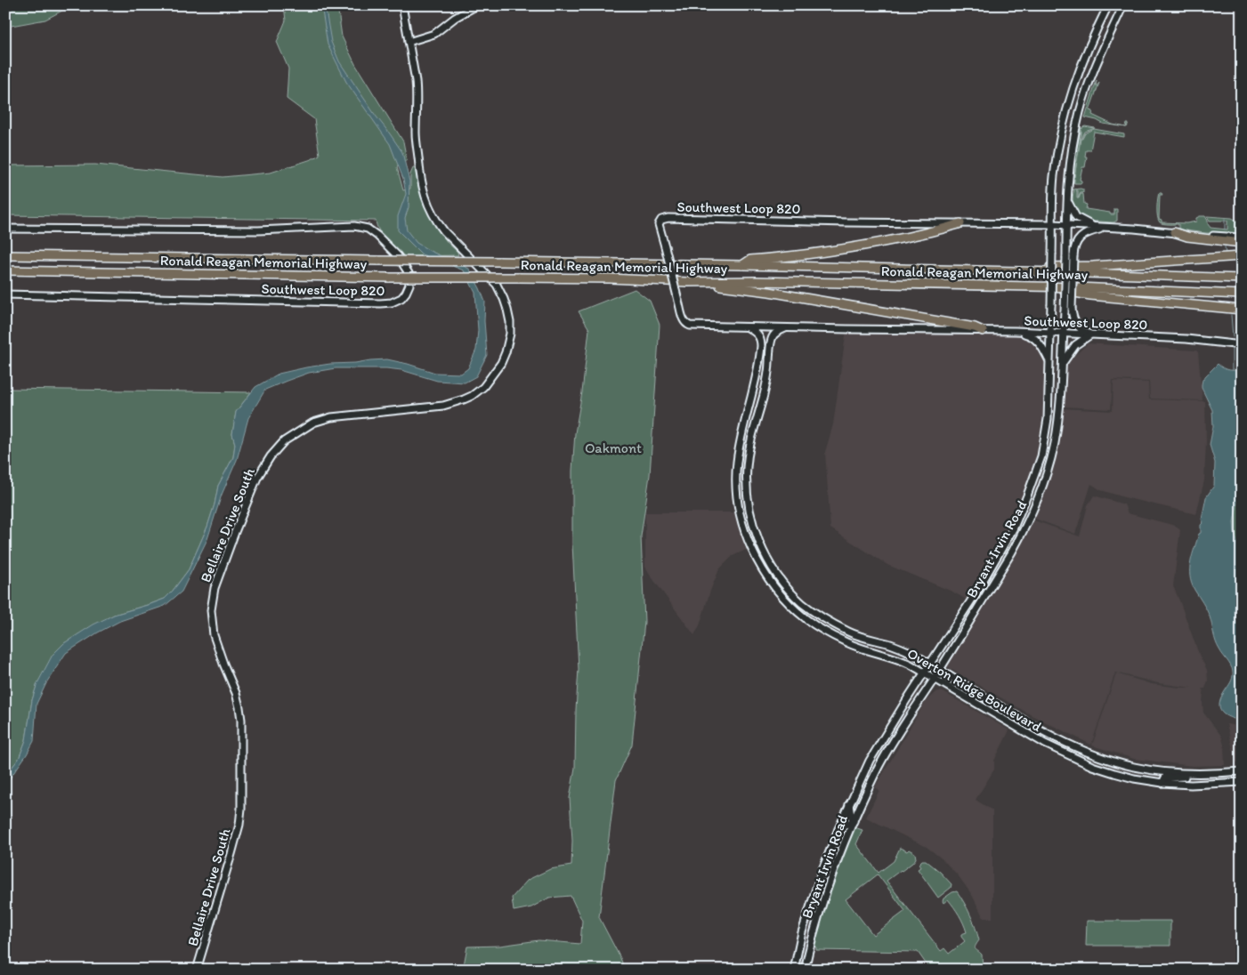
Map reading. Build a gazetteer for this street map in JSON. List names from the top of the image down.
{
  "streets": {
    "highway": ["Ronald Reagan Memorial Highway"],
    "street": [
      "Southwest Loop 820",
      "Bellaire Drive South",
      "Bryant Irvin Road",
      "Overton Ridge Boulevard"
    ]
  },
  "crossings": [
    ["Southwest Loop 820", "Bryant Irvin Road"],
    ["Southwest Loop 820", "Overton Ridge Boulevard"],
    ["Bryant Irvin Road", "Overton Ridge Boulevard"]
  ],
  "parks": ["Oakmont"]
}
